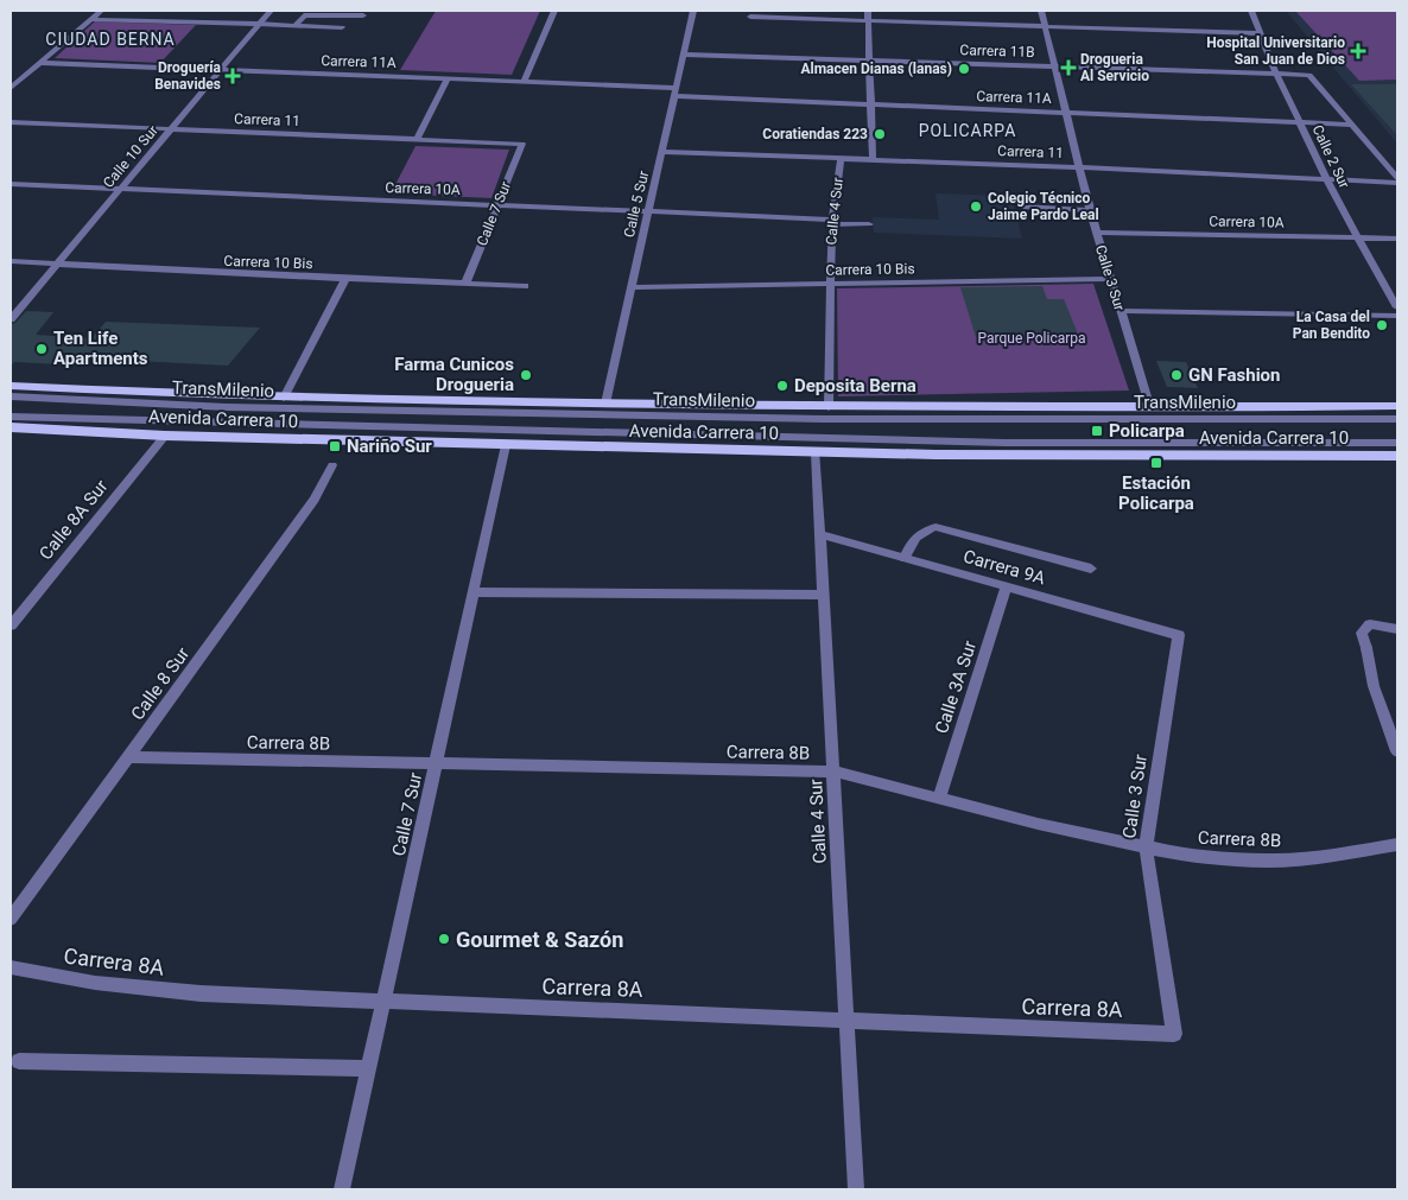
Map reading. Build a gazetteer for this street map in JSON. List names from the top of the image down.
{
  "streets": {
    "main road": ["Avenida Carrera 10"],
    "street": [
      "Carrera 11B",
      "Carrera 11A",
      "Carrera 11",
      "Calle 10 Sur",
      "Calle 2 Sur",
      "Carrera 10A",
      "Calle 5 Sur",
      "Calle 4 Sur",
      "Calle 7 Sur",
      "Carrera 10 Bis",
      "Calle 3 Sur",
      "TransMilenio",
      "Calle 8A Sur",
      "Carrera 9A",
      "Calle 8 Sur",
      "Calle 3A Sur",
      "Carrera 8B",
      "Carrera 8A"
    ]
  },
  "crossings": [
    ["Carrera 11B", "Carrera 11A"],
    ["Carrera 11B", "Calle 2 Sur"],
    ["Carrera 11B", "Calle 5 Sur"],
    ["Carrera 11B", "Calle 3 Sur"],
    ["Carrera 11A", "Calle 10 Sur"],
    ["Carrera 11A", "Calle 2 Sur"],
    ["Carrera 11A", "Calle 5 Sur"],
    ["Carrera 11A", "Calle 3 Sur"],
    ["Carrera 11", "Calle 10 Sur"],
    ["Carrera 11", "Calle 2 Sur"],
    ["Carrera 11", "Calle 5 Sur"],
    ["Carrera 11", "Calle 4 Sur"],
    ["Carrera 11", "Calle 7 Sur"],
    ["Carrera 11", "Calle 3 Sur"],
    ["Calle 10 Sur", "Carrera 10A"],
    ["Calle 10 Sur", "Carrera 10 Bis"],
    ["Calle 2 Sur", "Carrera 10A"],
    ["Carrera 10A", "Calle 5 Sur"],
    ["Carrera 10A", "Calle 4 Sur"],
    ["Carrera 10A", "Calle 7 Sur"],
    ["Carrera 10A", "Calle 3 Sur"],
    ["Calle 5 Sur", "Carrera 10 Bis"],
    ["Calle 5 Sur", "Avenida Carrera 10"],
    ["Calle 4 Sur", "Carrera 10 Bis"],
    ["Calle 4 Sur", "Avenida Carrera 10"],
    ["Calle 4 Sur", "Carrera 9A"],
    ["Calle 4 Sur", "Carrera 8B"],
    ["Calle 4 Sur", "Carrera 8A"],
    ["Calle 7 Sur", "Carrera 10 Bis"],
    ["Calle 7 Sur", "Avenida Carrera 10"],
    ["Calle 7 Sur", "Carrera 8B"],
    ["Calle 7 Sur", "Carrera 8A"],
    ["Carrera 10 Bis", "Calle 3 Sur"],
    ["Calle 3 Sur", "Avenida Carrera 10"],
    ["Calle 3 Sur", "Carrera 9A"],
    ["Calle 3 Sur", "Carrera 8B"],
    ["Calle 3 Sur", "Carrera 8A"],
    ["Avenida Carrera 10", "Calle 8A Sur"],
    ["Carrera 9A", "Calle 3A Sur"],
    ["Calle 8 Sur", "Carrera 8B"],
    ["Calle 3A Sur", "Carrera 8B"]
  ],
  "districts": ["CIUDAD BERNA", "POLICARPA"],
  "parks": ["Parque Policarpa"],
  "places": {
    "health": ["Hospital Universitario San Juan de Dios", "Drogueria Al Servicio", "Droguería Benavides"],
    "other": [
      "Almacen Dianas (lanas)",
      "Coratiendas 223",
      "Colegio Técnico Jaime Pardo Leal",
      "La Casa del Pan Bendito",
      "Ten Life Apartments",
      "Farma Cunicos Drogueria",
      "GN Fashion",
      "Deposita Berna",
      "Gourmet & Sazón"
    ],
    "transit": ["Policarpa", "Nariño Sur", "Estación Policarpa"]
  }
}
